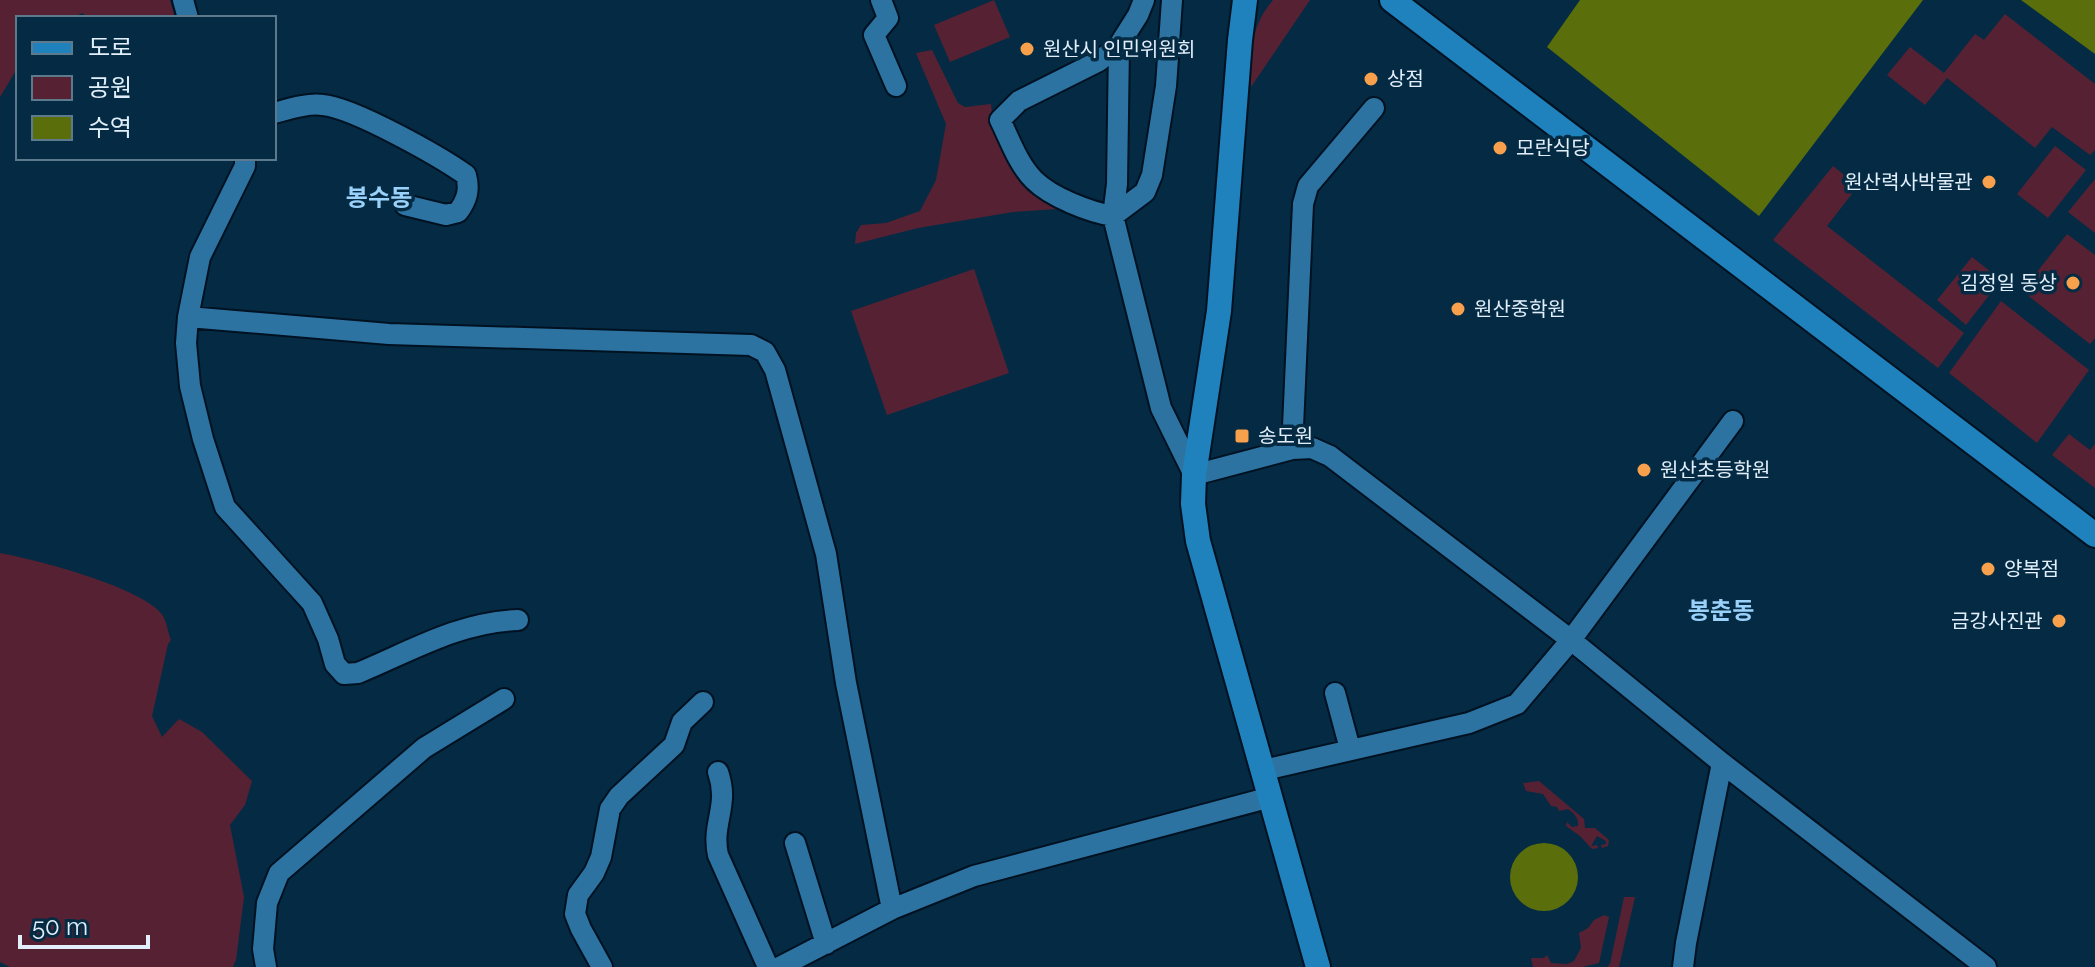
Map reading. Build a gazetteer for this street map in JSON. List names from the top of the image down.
{
  "districts": ["봉수동", "봉춘동"],
  "places": {
    "other": [
      "원산시 인민위원회",
      "상점",
      "모란식당",
      "원산력사박물관",
      "김정일 동상",
      "원산중학원",
      "원산초등학원",
      "양복점",
      "금강사진관"
    ],
    "transit": ["송도원"]
  },
  "legend": ["도로", "공원", "수역"],
  "scale_bar": "50 m"
}
